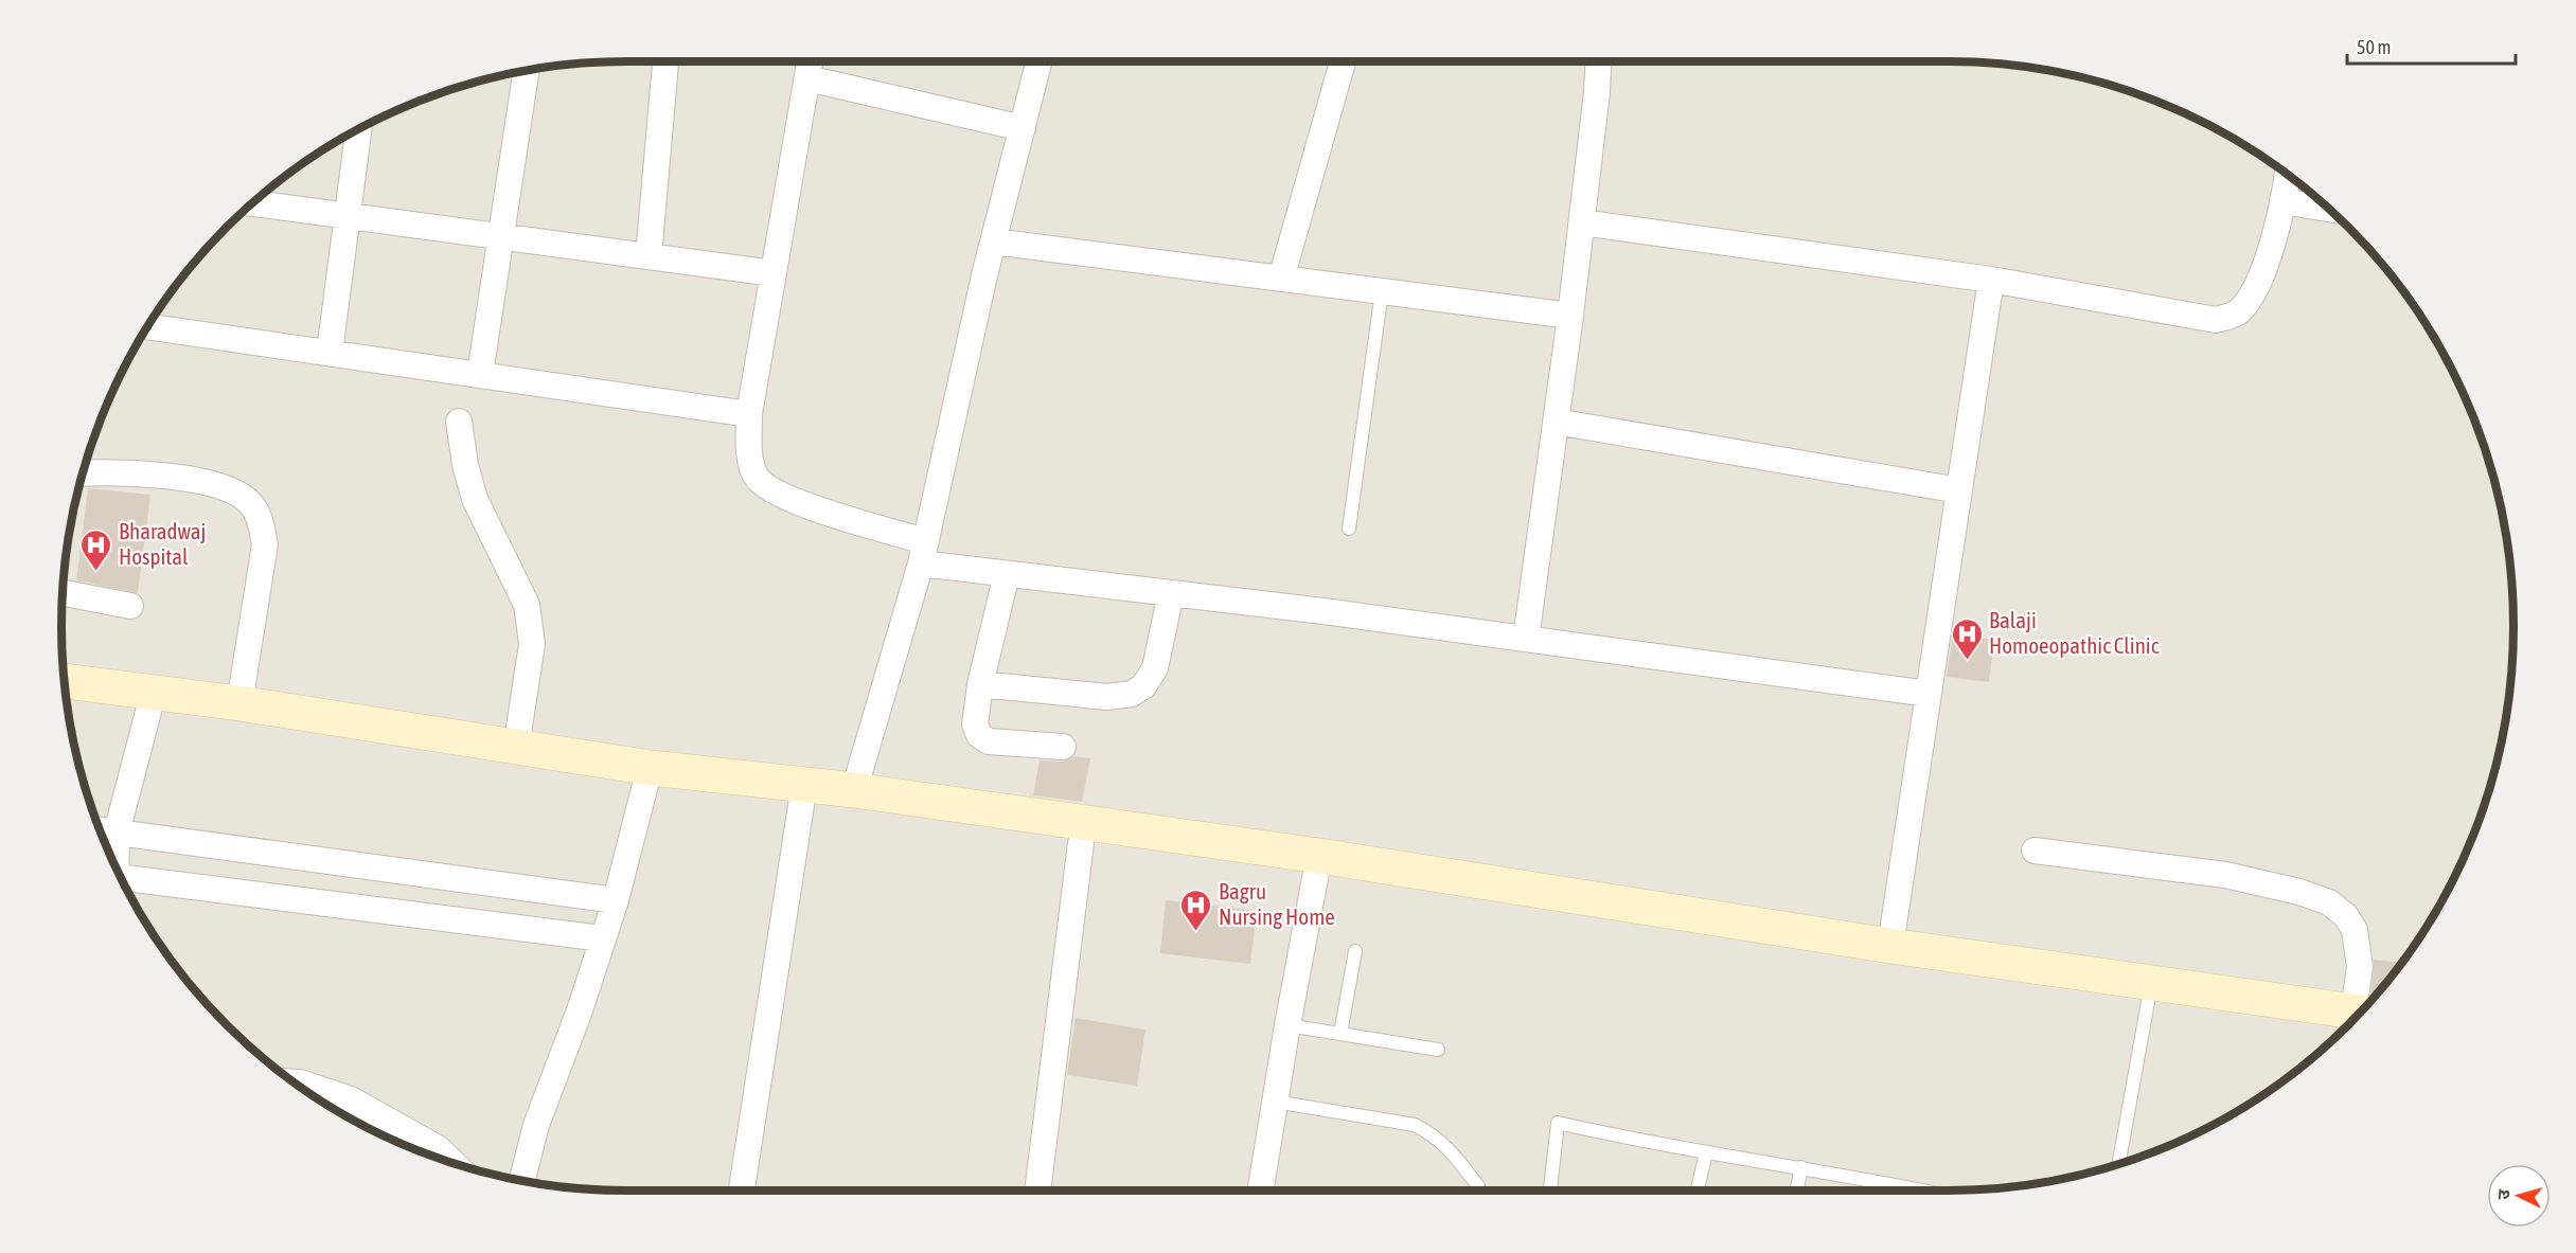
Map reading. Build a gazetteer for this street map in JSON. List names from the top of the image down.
{
  "places": {
    "hospital": ["Bharadwaj Hospital", "Balaji Homoeopathic Clinic", "Bagru Nursing Home"]
  },
  "scale_bar": "50 m",
  "north": "left"
}
